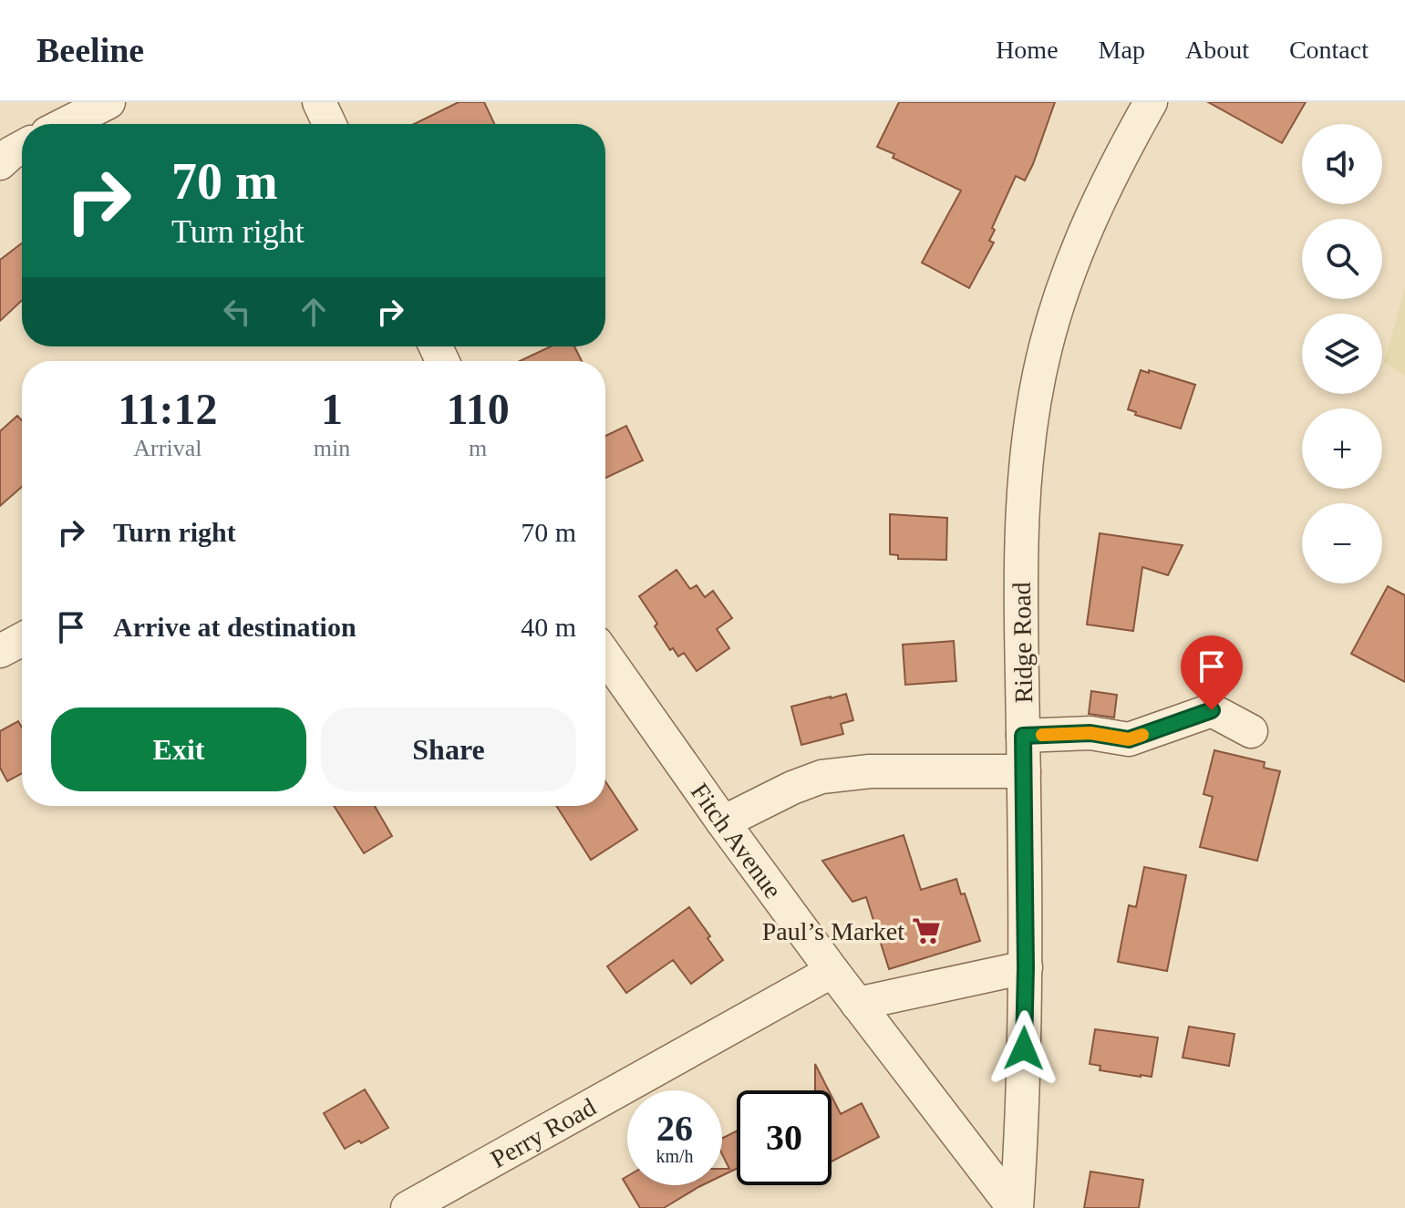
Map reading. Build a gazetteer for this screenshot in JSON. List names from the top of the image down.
{
  "streets": {
    "street": ["Ridge Road", "Fitch Avenue", "Perry Road"]
  },
  "crossings": [
    ["Ridge Road", "Fitch Avenue"],
    ["Fitch Avenue", "Perry Road"]
  ],
  "places": {
    "supermarket": ["Paul’s Market"]
  },
  "page": {
    "header": "Beeline",
    "nav": [
      "Home",
      "Map",
      "About",
      "Contact"
    ],
    "map_buttons": ["+", "−"],
    "turn": ["70 m", "Turn right"],
    "eta": [
      "11:12",
      "Arrival",
      "1",
      "min",
      "110",
      "m"
    ],
    "list": [
      {
        "name": "Turn right",
        "value": "70 m"
      },
      {
        "name": "Arrive at destination",
        "value": "40 m"
      }
    ],
    "buttons": ["Exit", "Share"],
    "speed": "26 km/h",
    "limit": "30"
  }
}
